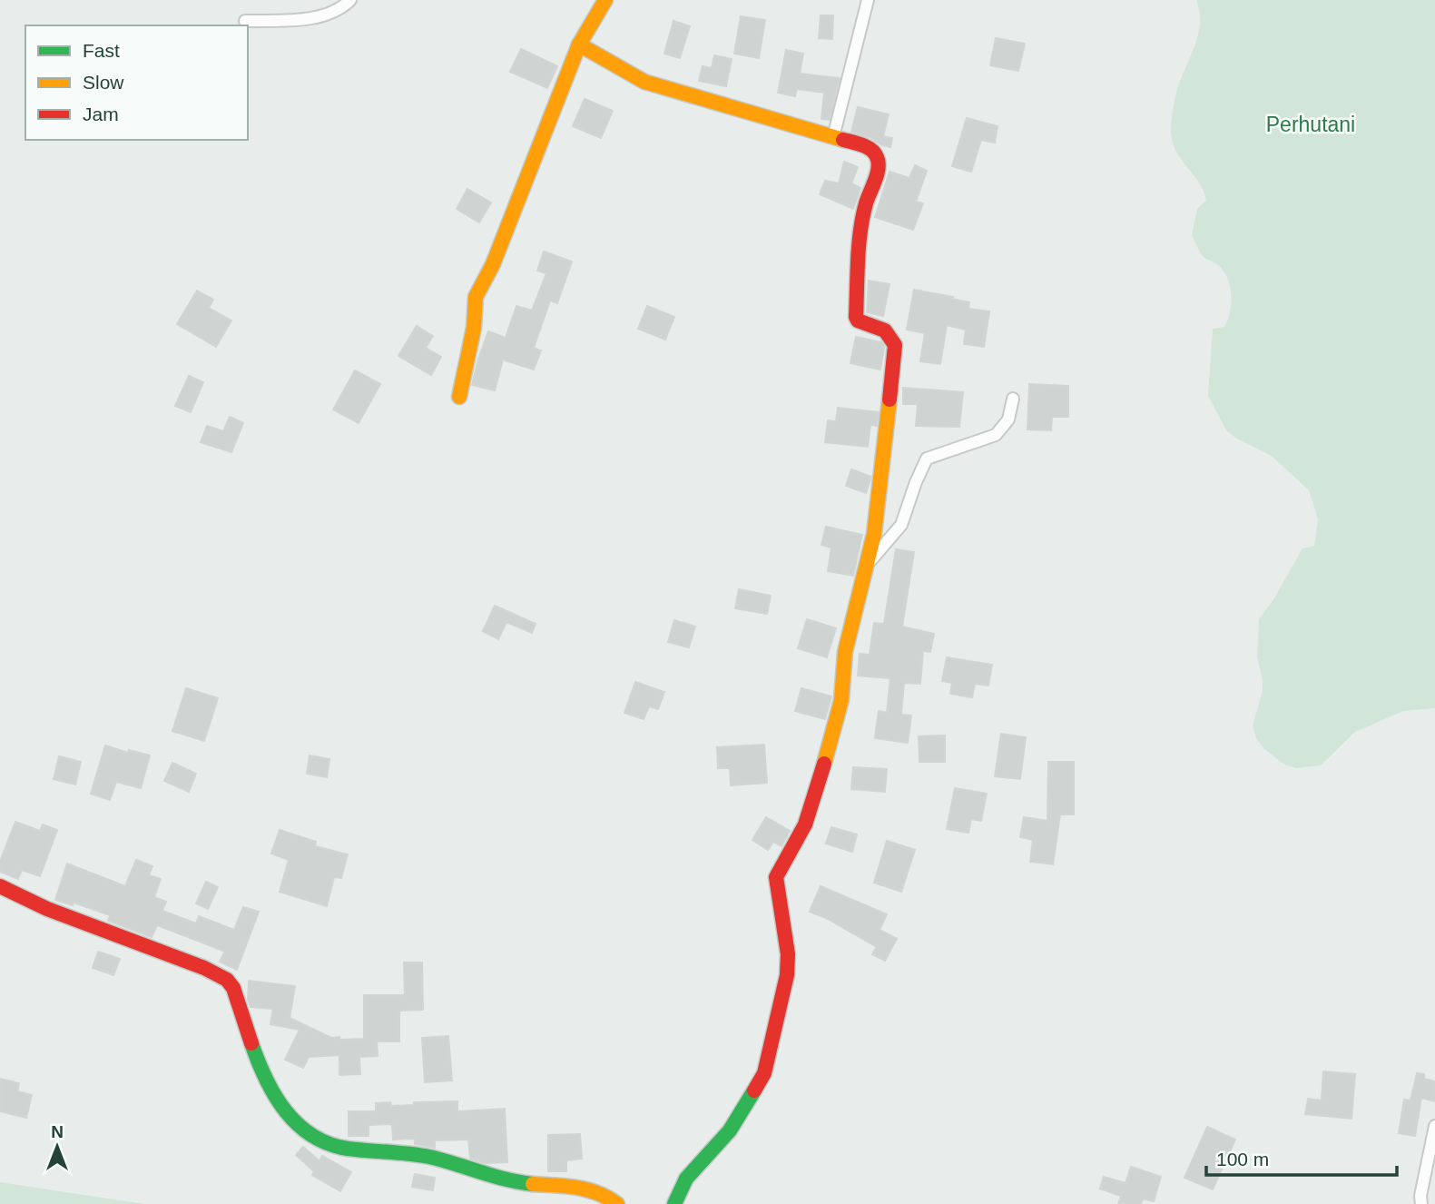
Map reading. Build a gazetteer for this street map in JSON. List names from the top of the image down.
{
  "parks": ["Perhutani"],
  "legend": ["Fast", "Slow", "Jam"],
  "scale_bar": "100 m",
  "north": "top"
}
